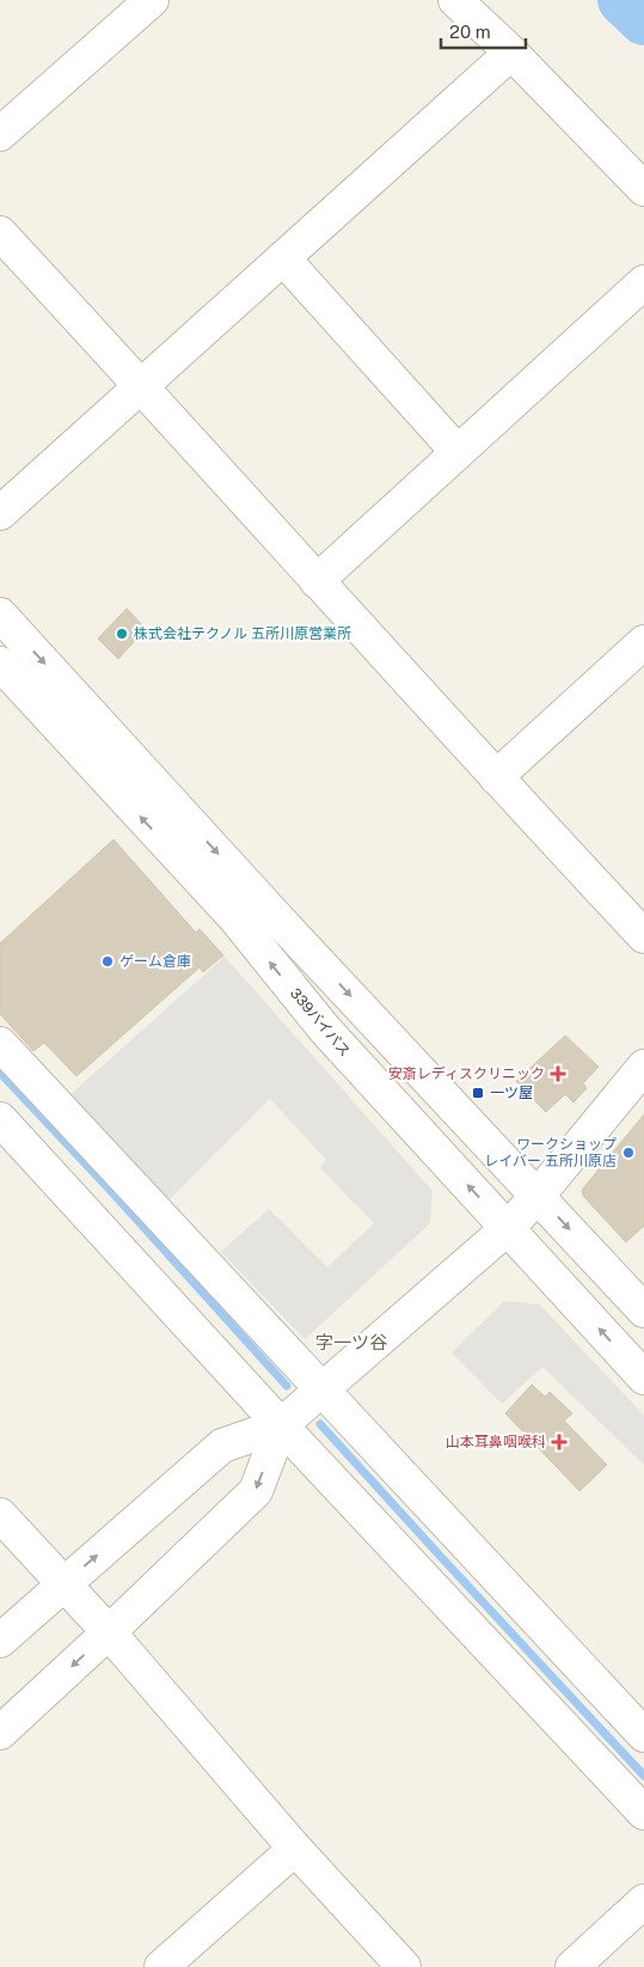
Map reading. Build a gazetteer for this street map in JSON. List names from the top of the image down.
{
  "streets": {
    "street": ["339バイパス"]
  },
  "districts": ["字一ツ谷"],
  "places": {
    "other": ["株式会社テクノル 五所川原営業所", "ゲーム倉庫", "ワークショップ レイバー 五所川原店"],
    "health": ["安斎レディスクリニック", "山本耳鼻咽喉科"],
    "transit": ["一ツ屋"]
  },
  "scale_bar": "20 m"
}
